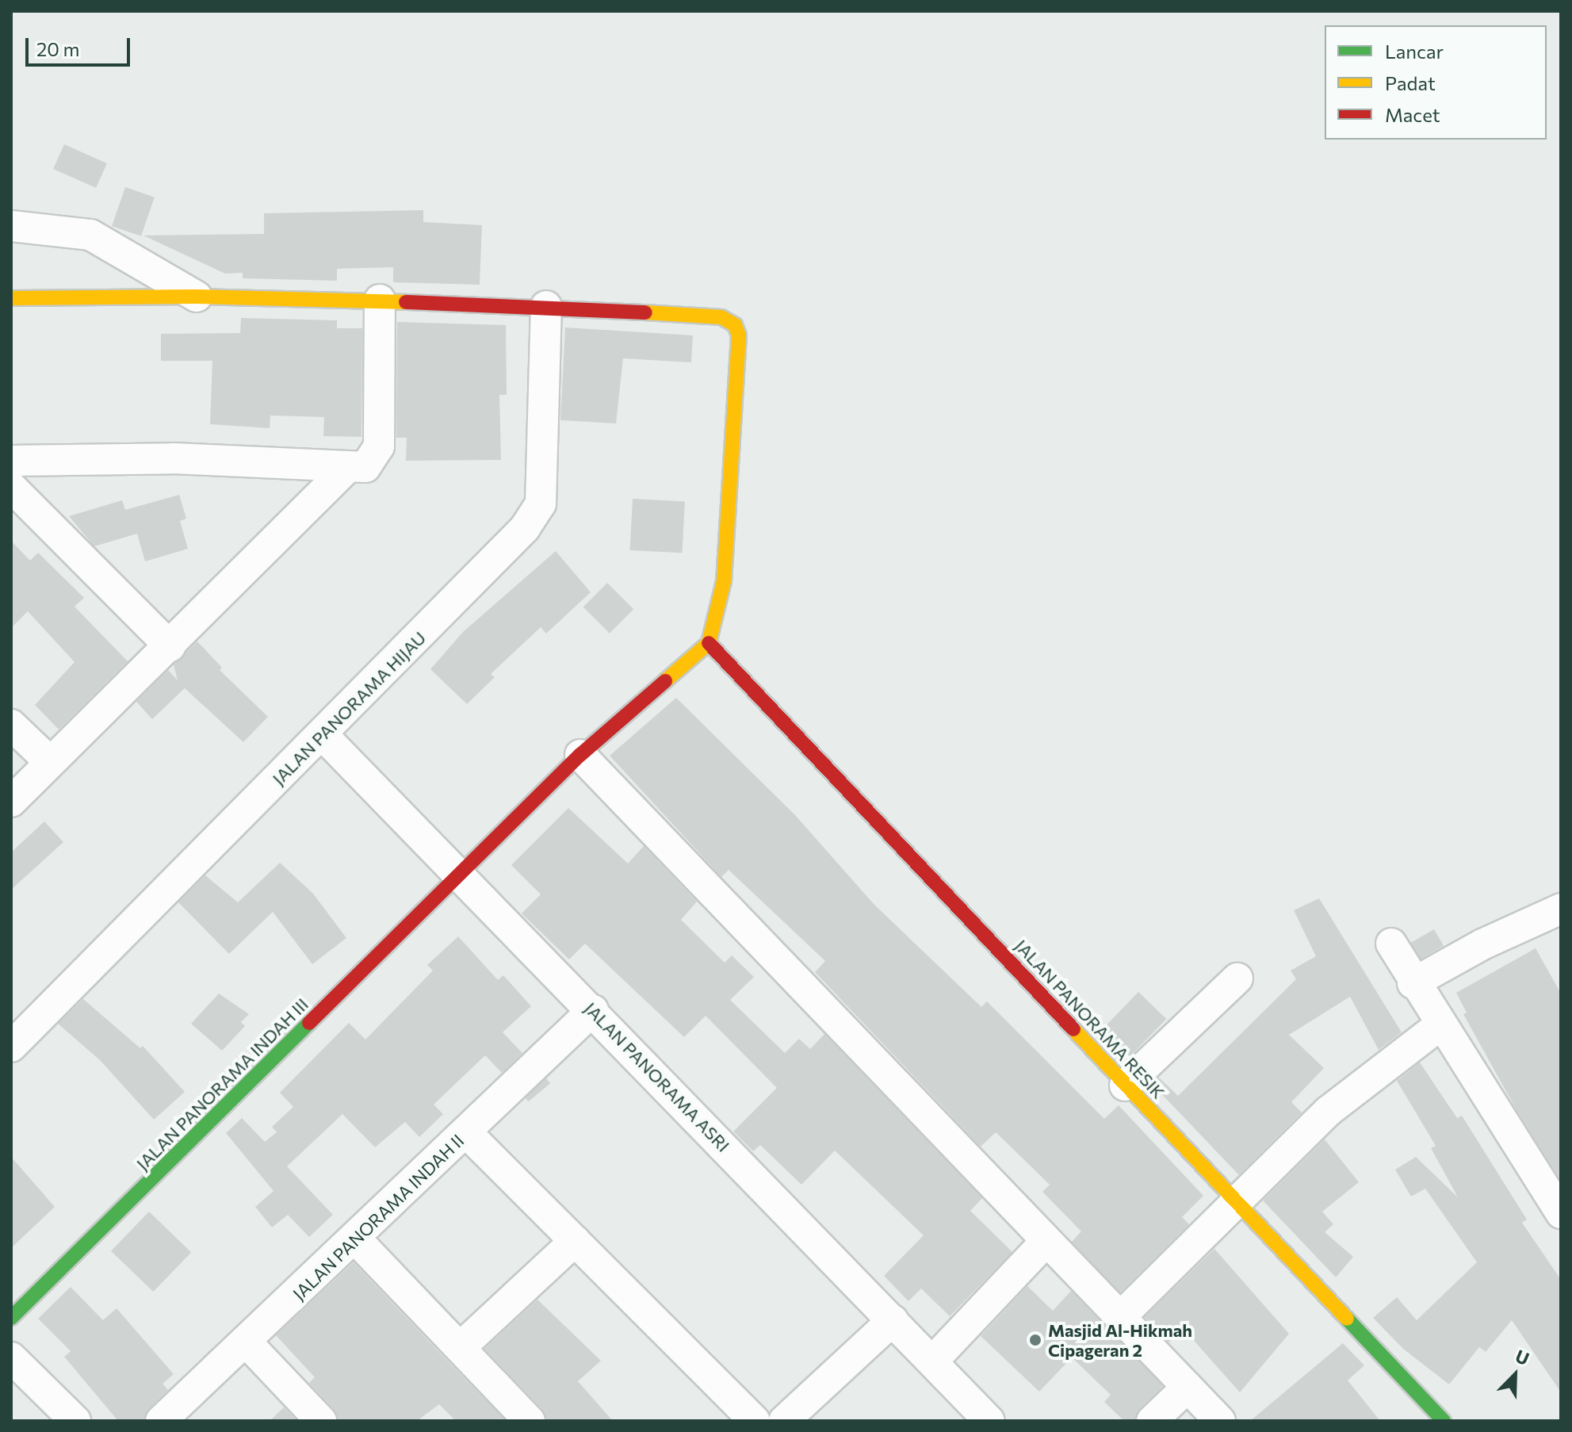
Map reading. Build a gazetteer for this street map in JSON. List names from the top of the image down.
{
  "streets": {
    "street": [
      "JALAN PANORAMA HIJAU",
      "JALAN PANORAMA RESIK",
      "JALAN PANORAMA ASRI",
      "JALAN PANORAMA INDAH III",
      "JALAN PANORAMA INDAH II"
    ]
  },
  "crossings": [
    ["JALAN PANORAMA HIJAU", "JALAN PANORAMA ASRI"],
    ["JALAN PANORAMA RESIK", "JALAN PANORAMA INDAH III"],
    ["JALAN PANORAMA ASRI", "JALAN PANORAMA INDAH III"],
    ["JALAN PANORAMA ASRI", "JALAN PANORAMA INDAH II"]
  ],
  "places": ["Masjid Al-Hikmah Cipageran 2"],
  "legend": ["Lancar", "Padat", "Macet"],
  "scale_bar": "20 m",
  "north": "top right"
}
